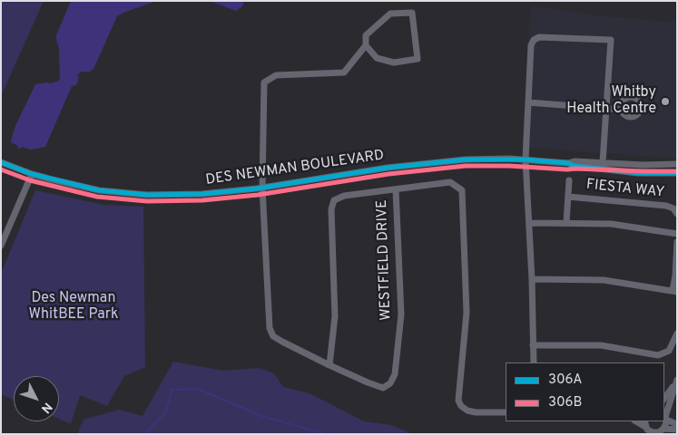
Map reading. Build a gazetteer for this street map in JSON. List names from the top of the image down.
{
  "streets": {
    "street": ["DES NEWMAN BOULEVARD", "FIESTA WAY", "WESTFIELD DRIVE"]
  },
  "crossings": [
    ["DES NEWMAN BOULEVARD", "WESTFIELD DRIVE"]
  ],
  "parks": ["Des Newman WhitBEE Park"],
  "places": ["Whitby Health Centre"],
  "lines": ["transit line 306A", "transit line 306B"],
  "legend": ["306A", "306B"],
  "north": "bottom right"
}
